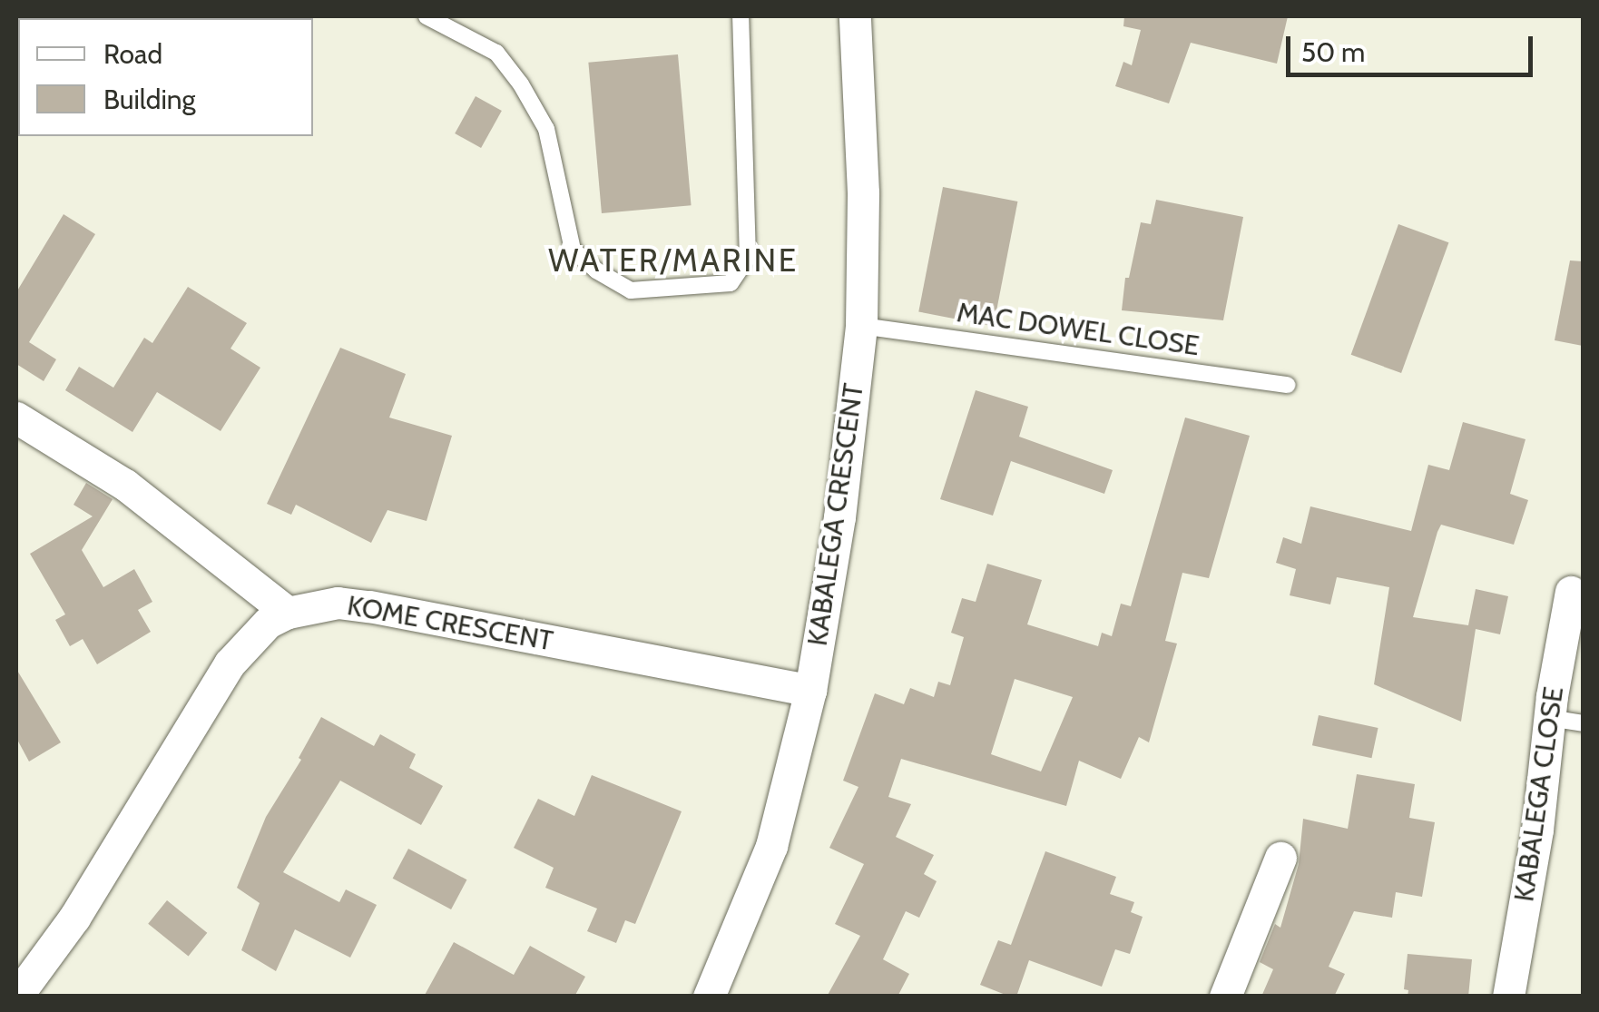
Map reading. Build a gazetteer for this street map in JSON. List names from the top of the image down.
{
  "streets": {
    "street": ["KABALEGA CRESCENT", "KOME CRESCENT", "KABALEGA CLOSE"],
    "lane": ["MAC DOWEL CLOSE"]
  },
  "crossings": [
    ["MAC DOWEL CLOSE", "KABALEGA CRESCENT"],
    ["KABALEGA CRESCENT", "KOME CRESCENT"]
  ],
  "districts": ["WATER/MARINE"],
  "legend": ["Road", "Building"],
  "scale_bar": "50 m"
}
